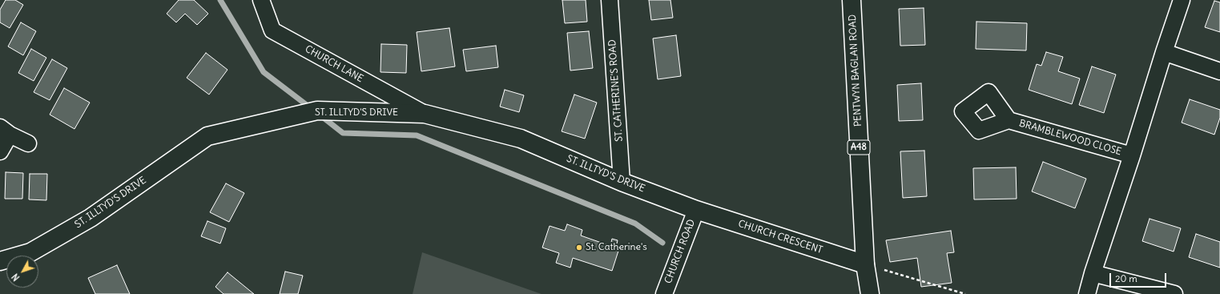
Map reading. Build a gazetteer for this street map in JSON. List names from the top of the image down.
{
  "streets": {
    "street": [
      "CHURCH LANE",
      "PENTWYN BAGLAN ROAD",
      "ST. CATHERINE'S ROAD",
      "ST. ILLTYD'S DRIVE",
      "BRAMBLEWOOD CLOSE",
      "A48",
      "CHURCH CRESCENT",
      "CHURCH ROAD"
    ]
  },
  "crossings": [
    ["CHURCH LANE", "ST. ILLTYD'S DRIVE"],
    ["PENTWYN BAGLAN ROAD", "CHURCH CRESCENT"],
    ["ST. CATHERINE'S ROAD", "ST. ILLTYD'S DRIVE"],
    ["ST. ILLTYD'S DRIVE", "CHURCH CRESCENT"],
    ["ST. ILLTYD'S DRIVE", "CHURCH ROAD"],
    ["CHURCH CRESCENT", "CHURCH ROAD"]
  ],
  "places": ["St. Catherine's"],
  "scale_bar": "20 m",
  "north": "bottom left"
}
